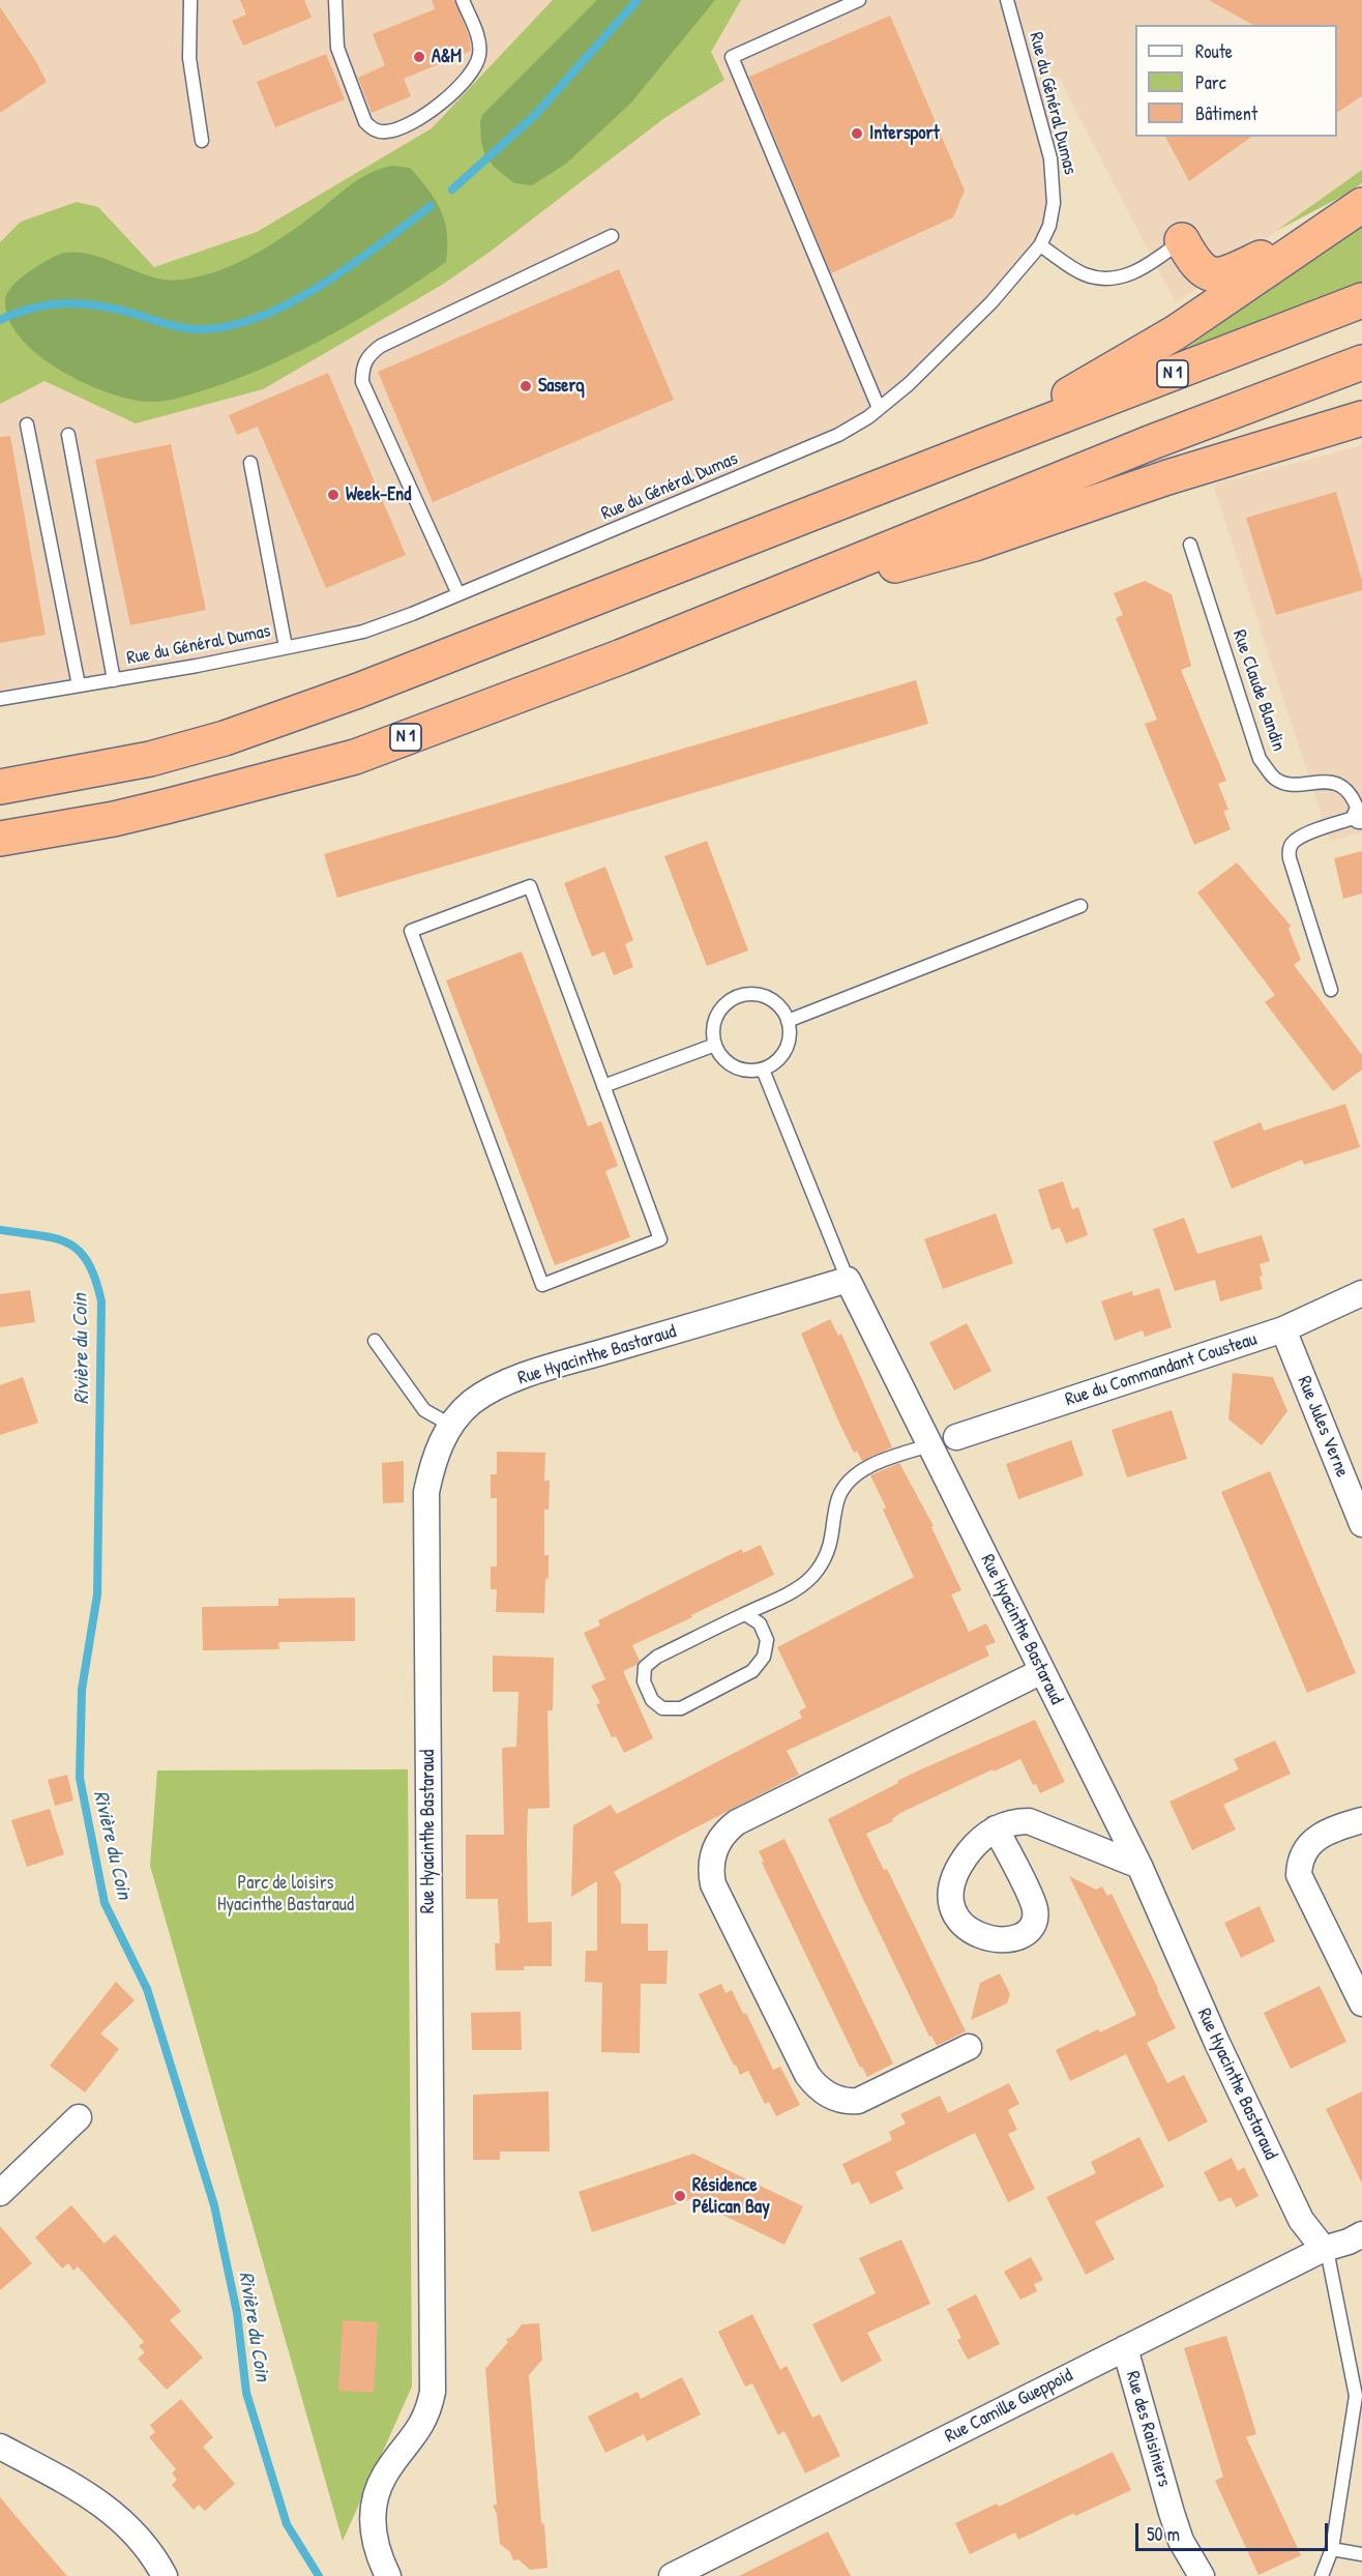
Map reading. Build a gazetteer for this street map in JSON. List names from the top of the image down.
{
  "streets": {
    "highway": ["N 1"],
    "street": [
      "Rue Hyacinthe Bastaraud",
      "Rue du Commandant Cousteau",
      "Rue Jules Verne",
      "Rue Camille Gueppoid",
      "Rue des Raisiniers"
    ],
    "lane": ["Rue du Général Dumas", "Rue Claude Blandin"]
  },
  "crossings": [
    ["Rue Hyacinthe Bastaraud", "Rue Camille Gueppoid"],
    ["Rue du Commandant Cousteau", "Rue Jules Verne"],
    ["Rue Camille Gueppoid", "Rue des Raisiniers"]
  ],
  "water": ["Rivière du Coin"],
  "parks": ["Parc de loisirs Hyacinthe Bastaraud"],
  "places": [
    "A&M",
    "Intersport",
    "Saserq",
    "Week-End",
    "Résidence Pélican Bay"
  ],
  "legend": ["Route", "Parc", "Bâtiment"],
  "scale_bar": "50 m"
}
